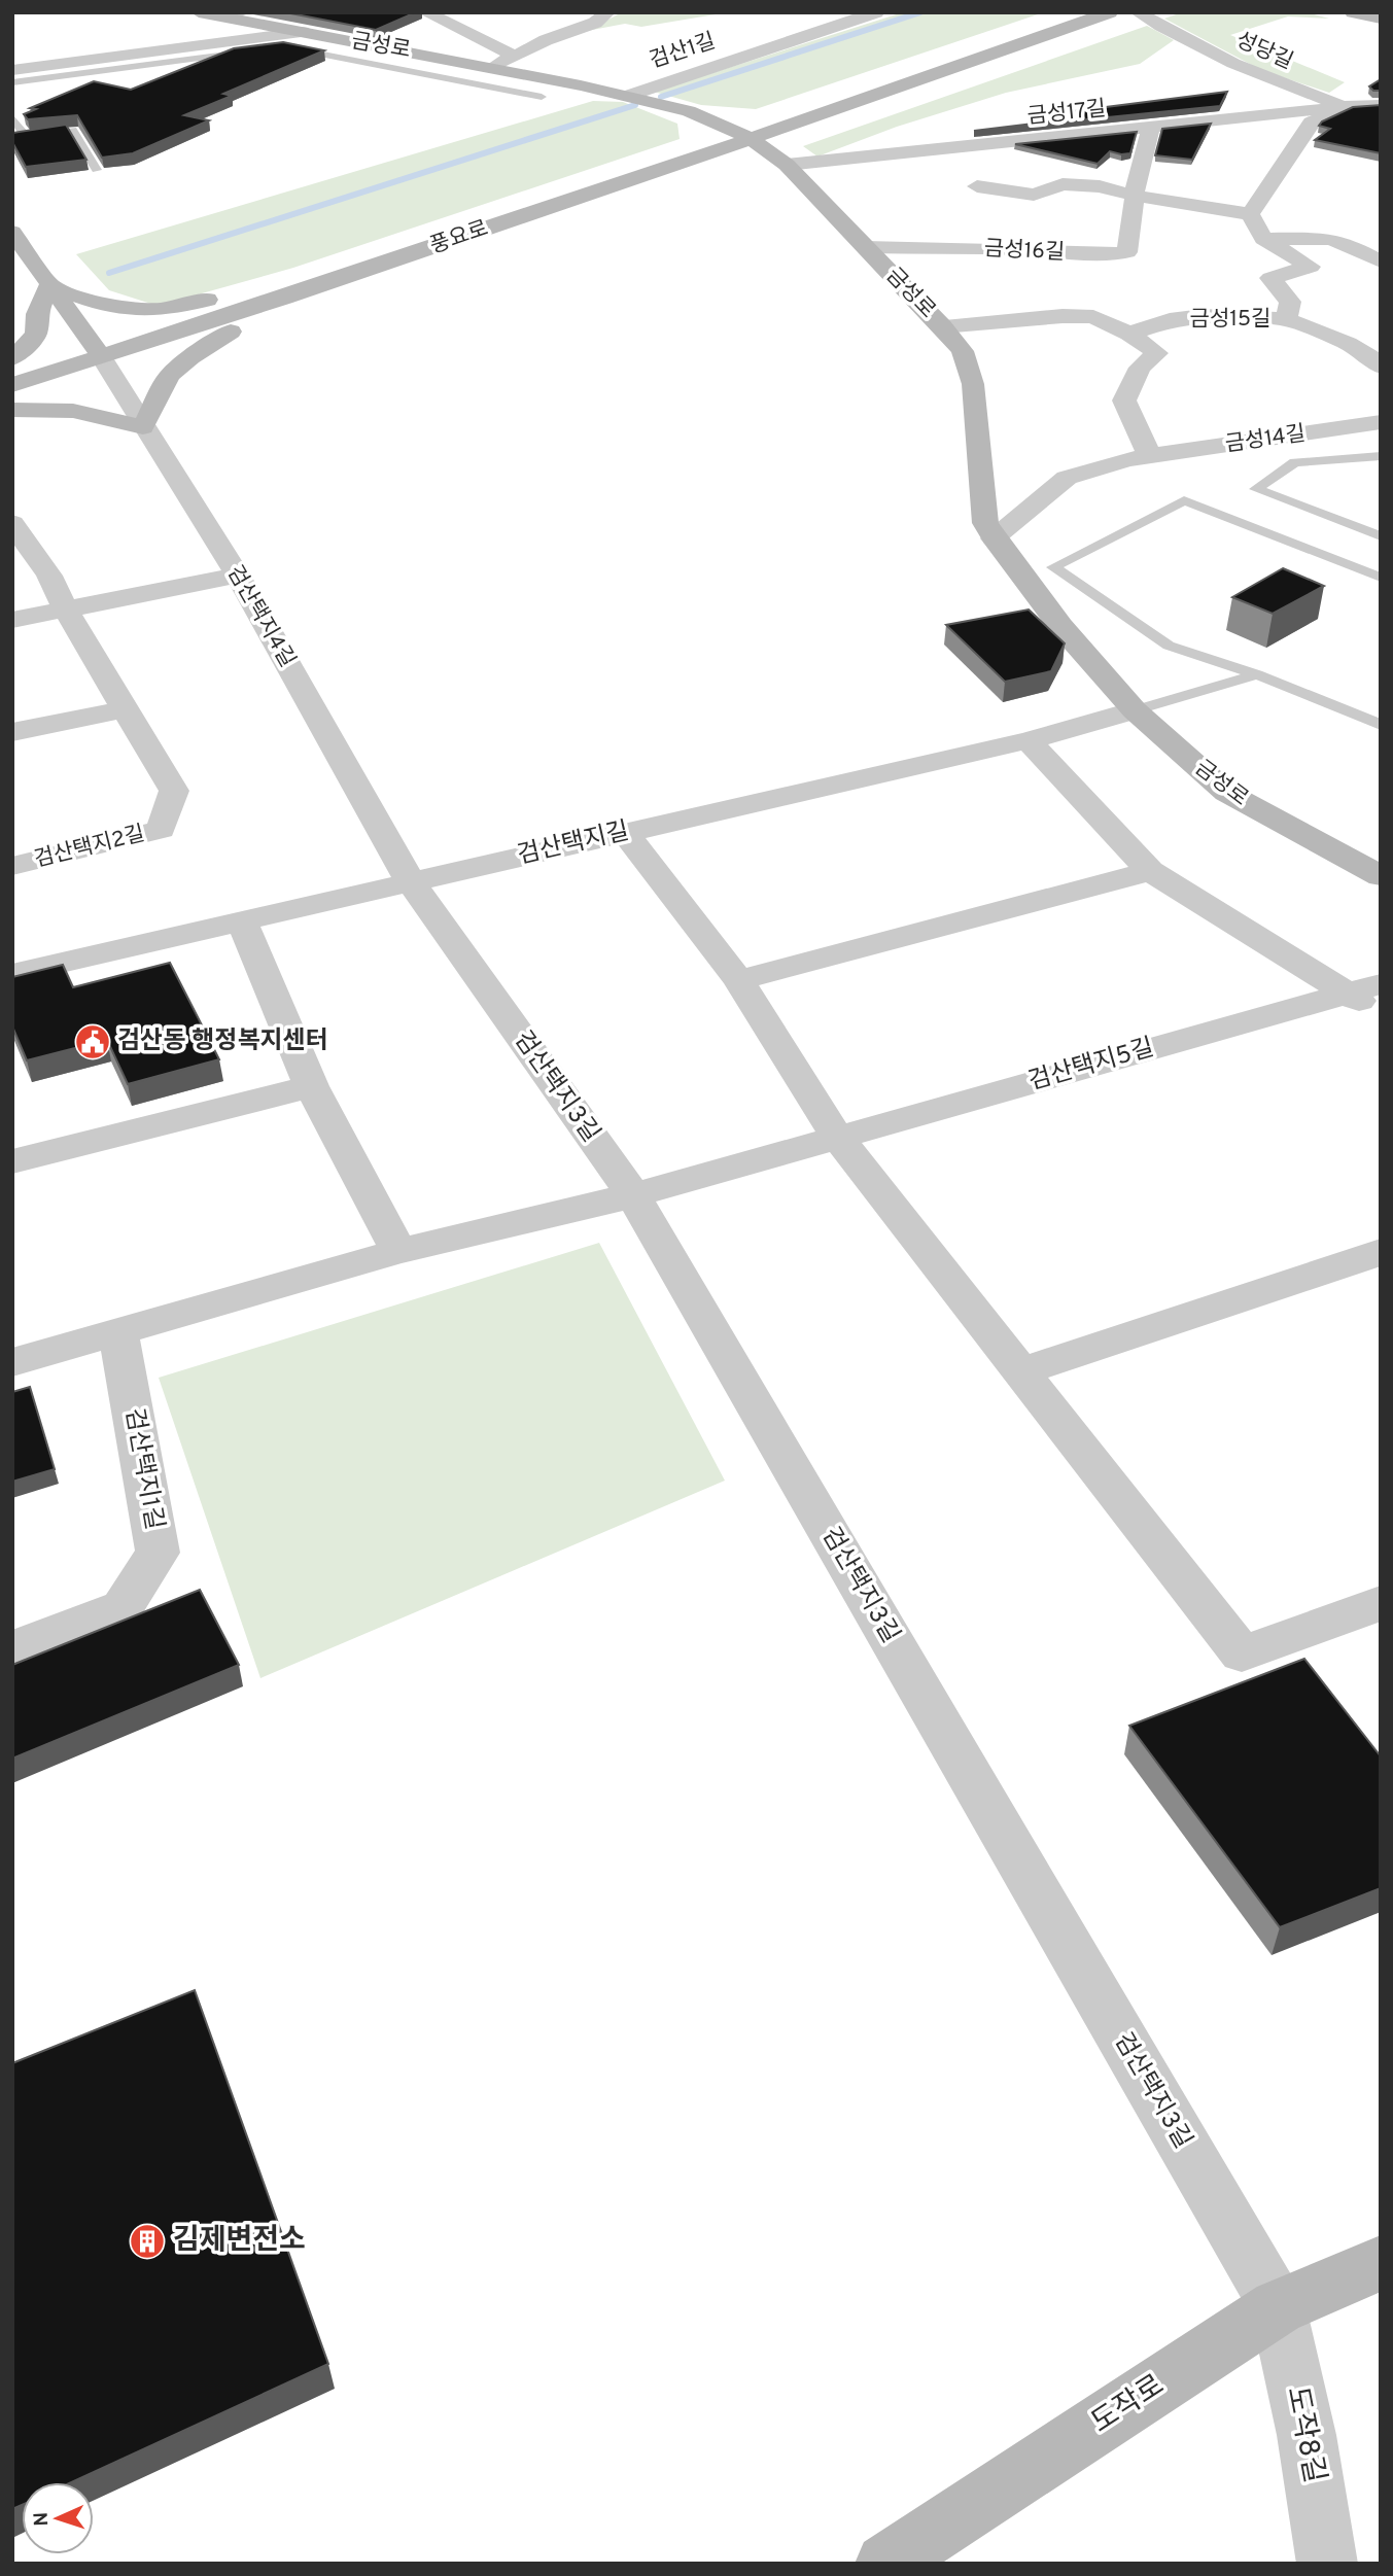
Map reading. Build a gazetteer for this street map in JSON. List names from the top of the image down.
{
  "streets": {
    "main road": ["금성로", "풍요로", "도작로"],
    "street": [
      "검산1길",
      "성당길",
      "금성17길",
      "금성16길",
      "금성15길",
      "금성14길",
      "검산택지4길",
      "검산택지길",
      "검산택지2길",
      "검산택지5길",
      "검산택지3길",
      "검산택지1길",
      "도작8길"
    ]
  },
  "crossings": [
    ["금성로", "검산1길"],
    ["금성로", "금성17길"],
    ["금성로", "풍요로"],
    ["금성로", "금성16길"],
    ["금성로", "금성14길"],
    ["금성로", "검산택지길"],
    ["성당길", "금성17길"],
    ["금성17길", "금성16길"],
    ["풍요로", "검산택지4길"],
    ["검산택지4길", "검산택지길"],
    ["검산택지4길", "검산택지3길"],
    ["검산택지길", "검산택지3길"],
    ["검산택지5길", "검산택지3길"],
    ["검산택지3길", "도작로"],
    ["검산택지3길", "도작8길"],
    ["도작로", "도작8길"]
  ],
  "places": {
    "public building": ["검산동 행정복지센터"],
    "building": ["김제변전소"]
  },
  "north": "left"
}
